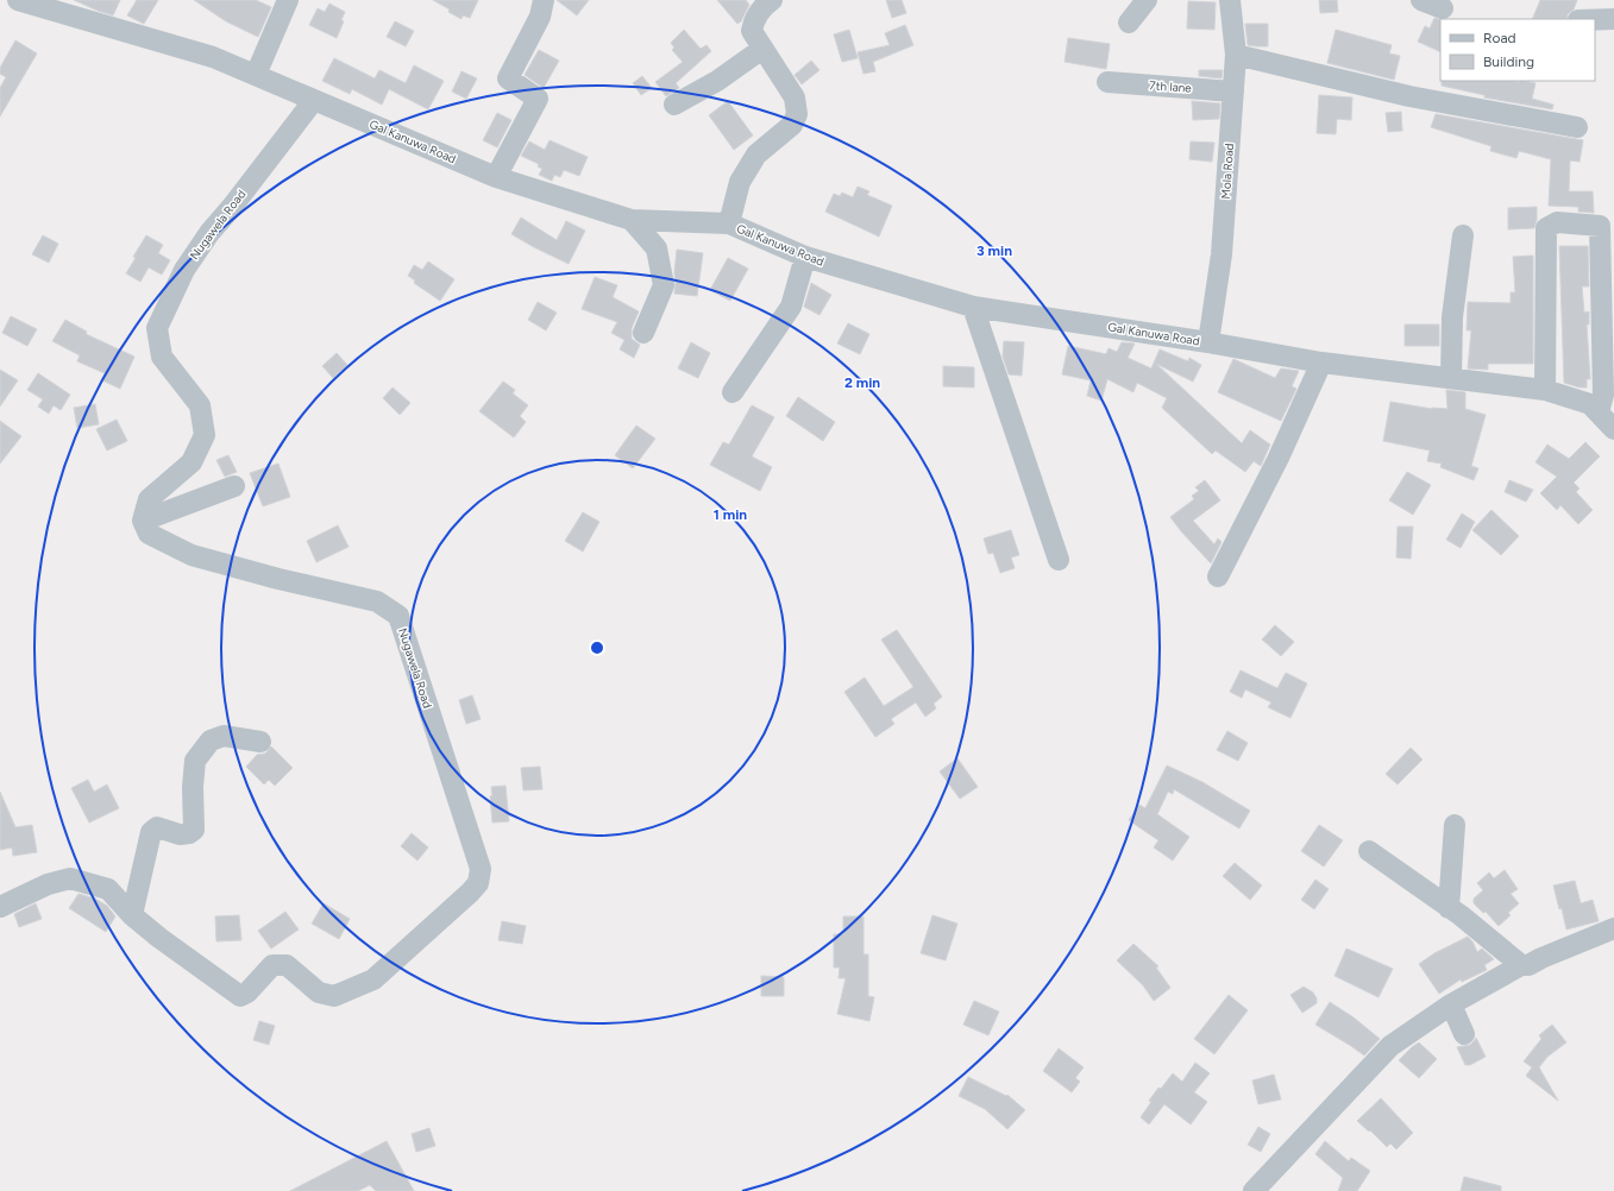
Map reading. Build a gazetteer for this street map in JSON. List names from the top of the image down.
{
  "streets": {
    "street": [
      "7th lane",
      "Gal Kanuwa Road",
      "Mola Road",
      "Nugawela Road"
    ]
  },
  "crossings": [
    ["7th lane", "Mola Road"],
    ["Gal Kanuwa Road", "Mola Road"],
    ["Gal Kanuwa Road", "Nugawela Road"]
  ],
  "legend": ["Road", "Building"],
  "rings": ["3 min", "2 min", "1 min"]
}
